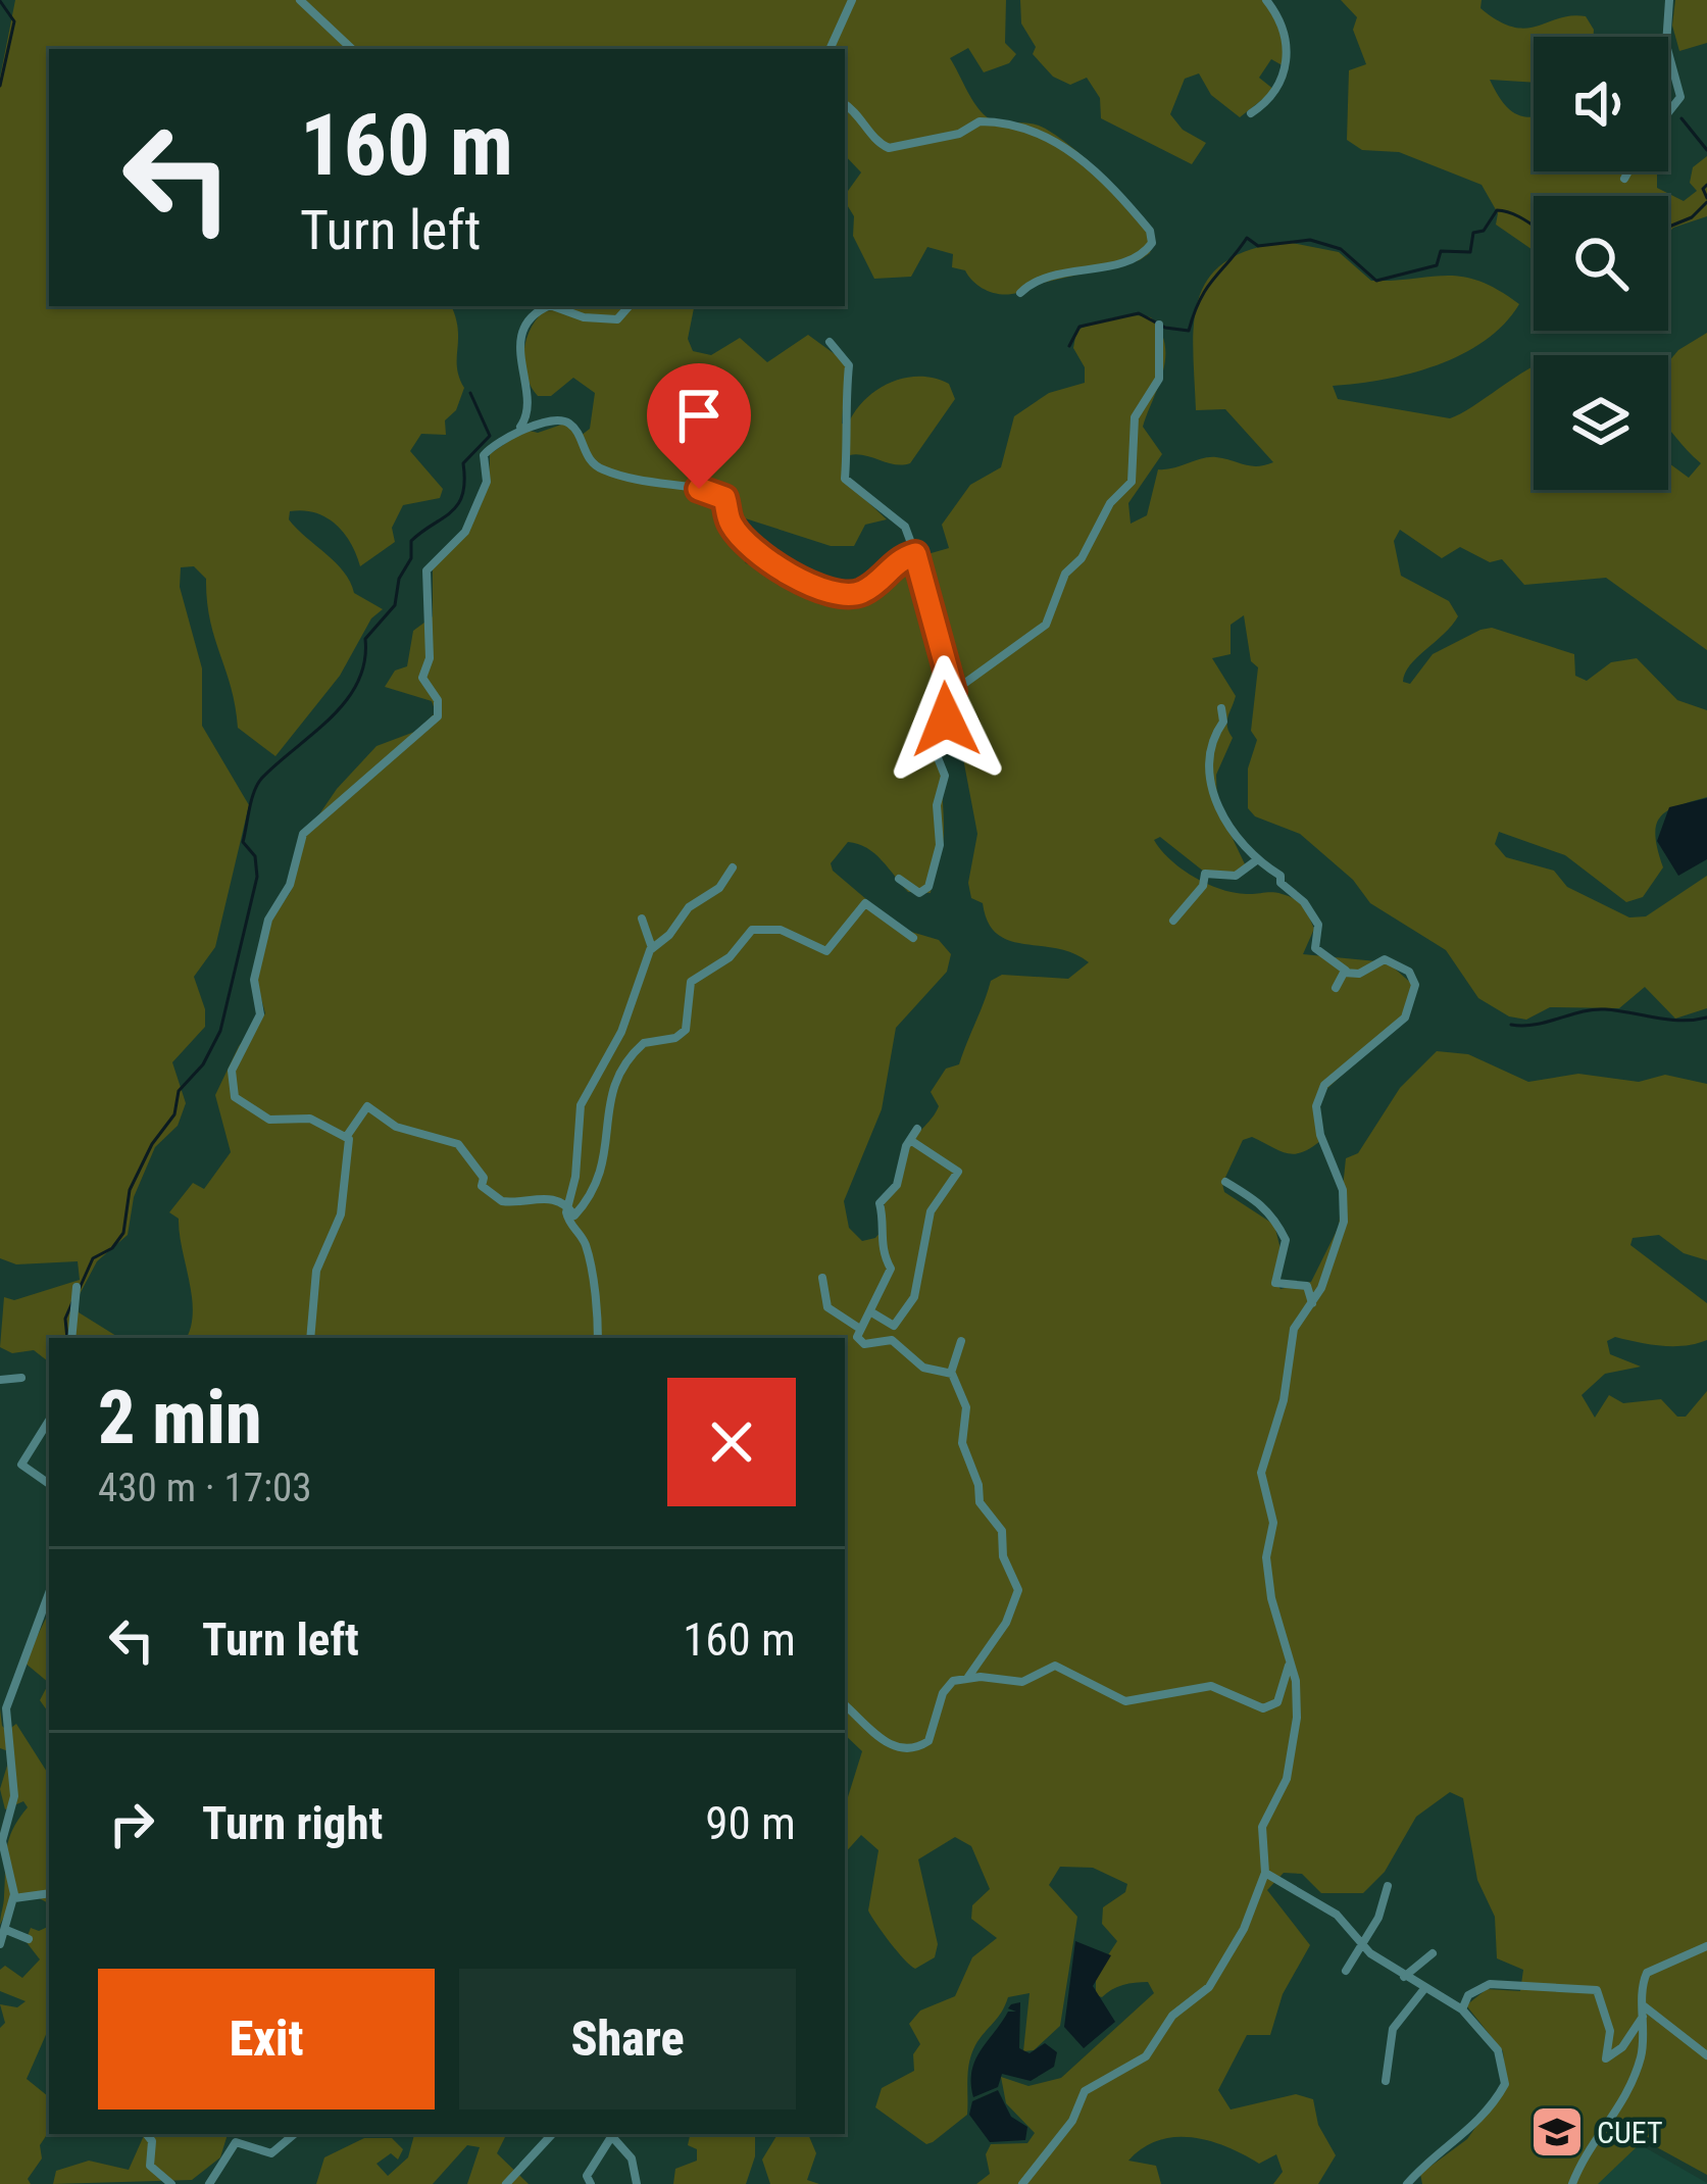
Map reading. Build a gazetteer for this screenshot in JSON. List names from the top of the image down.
{
  "places": {
    "school or university": ["CUET"]
  },
  "page": {
    "turn": ["160 m", "Turn left"],
    "heading": ["2 min", "430 m · 17:03"],
    "list": [
      {
        "name": "Turn left",
        "value": "160 m"
      },
      {
        "name": "Turn right",
        "value": "90 m"
      }
    ],
    "buttons": ["Exit", "Share"]
  }
}
